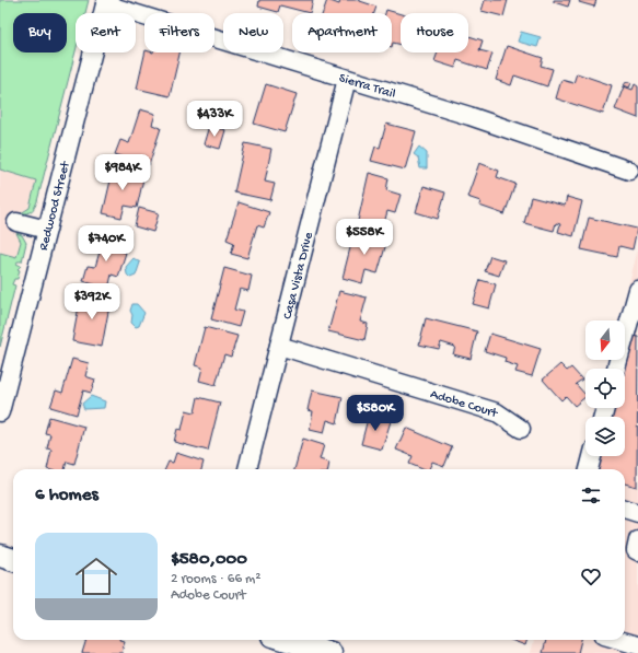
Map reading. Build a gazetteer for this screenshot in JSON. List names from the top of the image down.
{
  "streets": {
    "street": [
      "Sierra Trail",
      "Redwood Street",
      "Casa Vista Drive",
      "Adobe Court"
    ]
  },
  "crossings": [
    ["Sierra Trail", "Redwood Street"],
    ["Sierra Trail", "Casa Vista Drive"],
    ["Casa Vista Drive", "Adobe Court"]
  ],
  "north": "bottom",
  "page": {
    "chip": [
      "Buy",
      "Rent",
      "Filters",
      "New",
      "Apartment",
      "House"
    ],
    "price": [
      "$433K",
      "$984K",
      "$558K",
      "$740K",
      "$392K",
      "$580K"
    ],
    "heading": "6 homes",
    "list": [
      {
        "name": "$580,000",
        "note": "2 rooms · 66 m² · Adobe Court"
      }
    ]
  }
}
